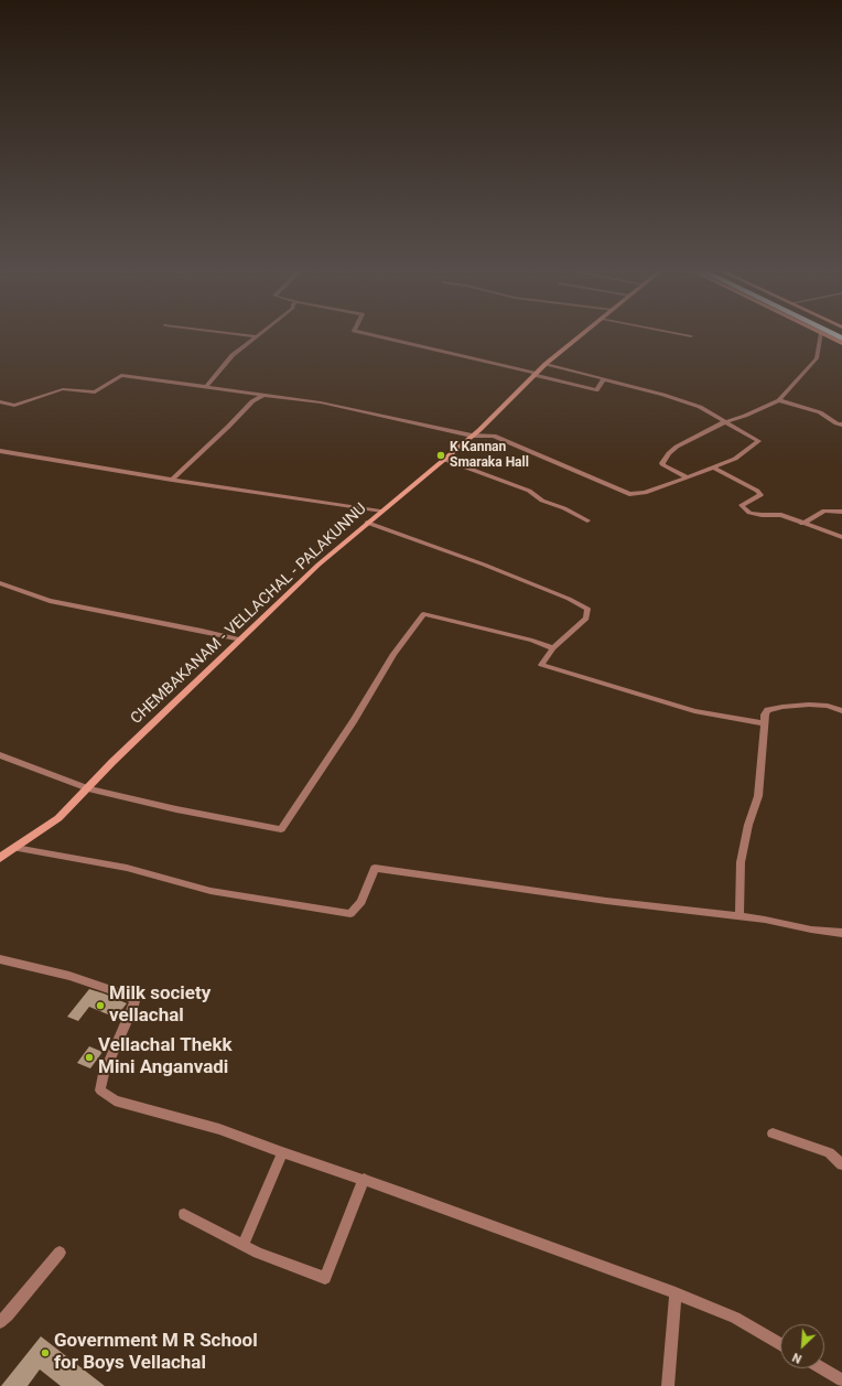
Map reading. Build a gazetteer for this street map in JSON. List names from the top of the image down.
{
  "streets": {
    "main road": ["CHEMBAKANAM - VELLACHAL - PALAKUNNU"]
  },
  "places": [
    "K Kannan Smaraka Hall",
    "Milk society vellachal",
    "Vellachal Thekk Mini Anganvadi",
    "Government M R School for Boys Vellachal"
  ],
  "north": "bottom left"
}
